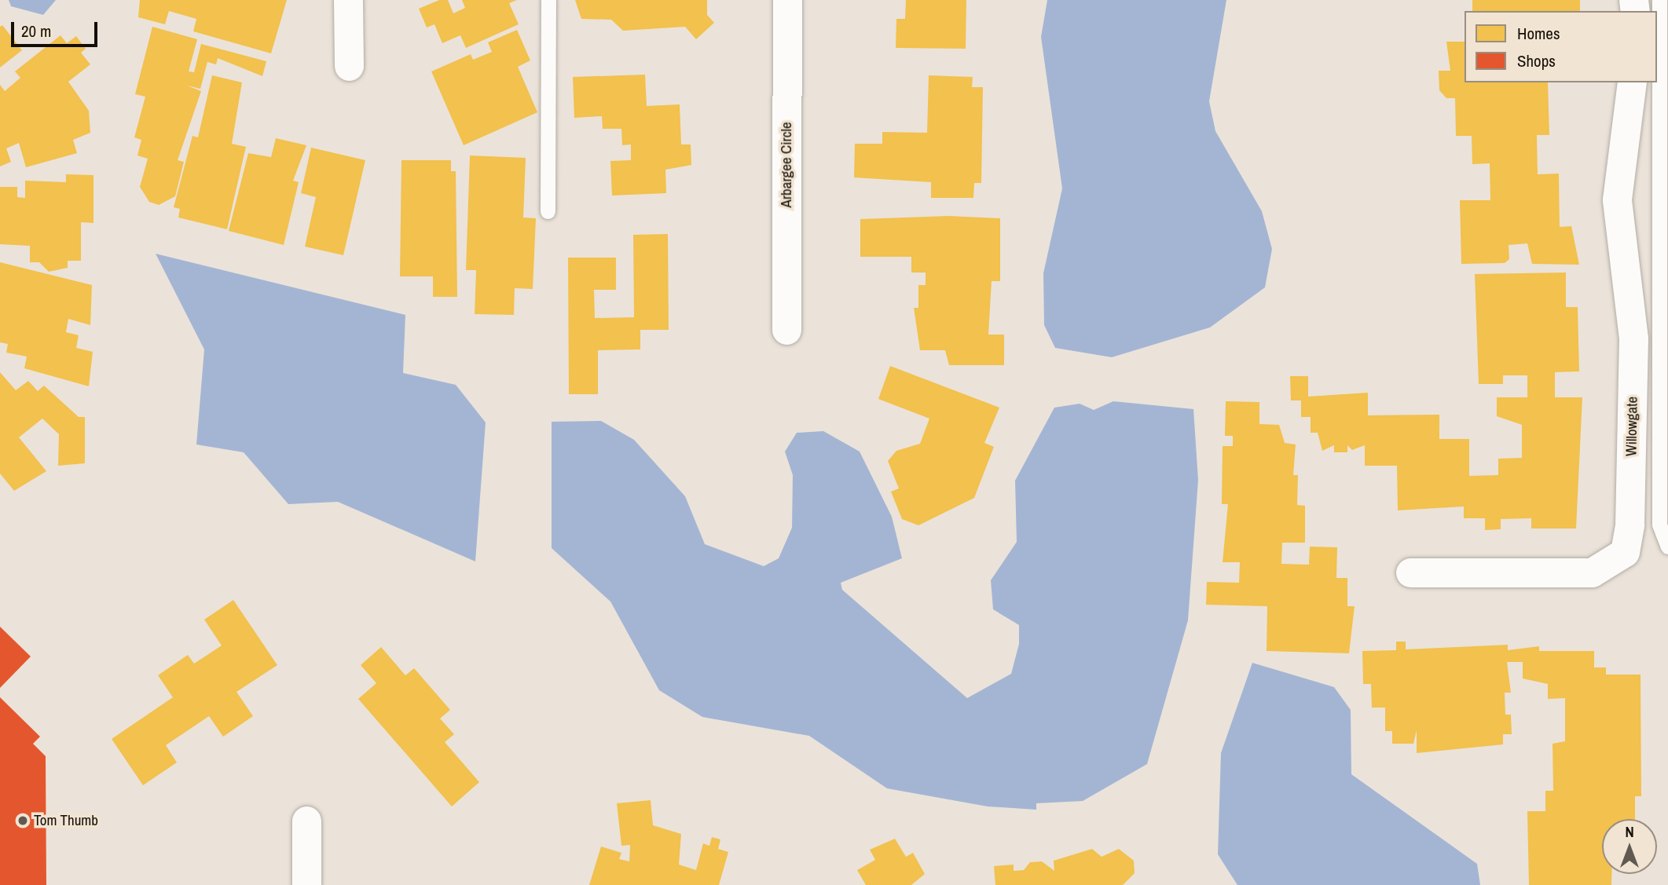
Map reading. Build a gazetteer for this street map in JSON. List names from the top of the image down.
{
  "streets": {
    "street": ["Arbargee Circle", "Willowgate"]
  },
  "places": ["Tom Thumb"],
  "legend": ["Homes", "Shops"],
  "scale_bar": "20 m",
  "north": "top"
}
